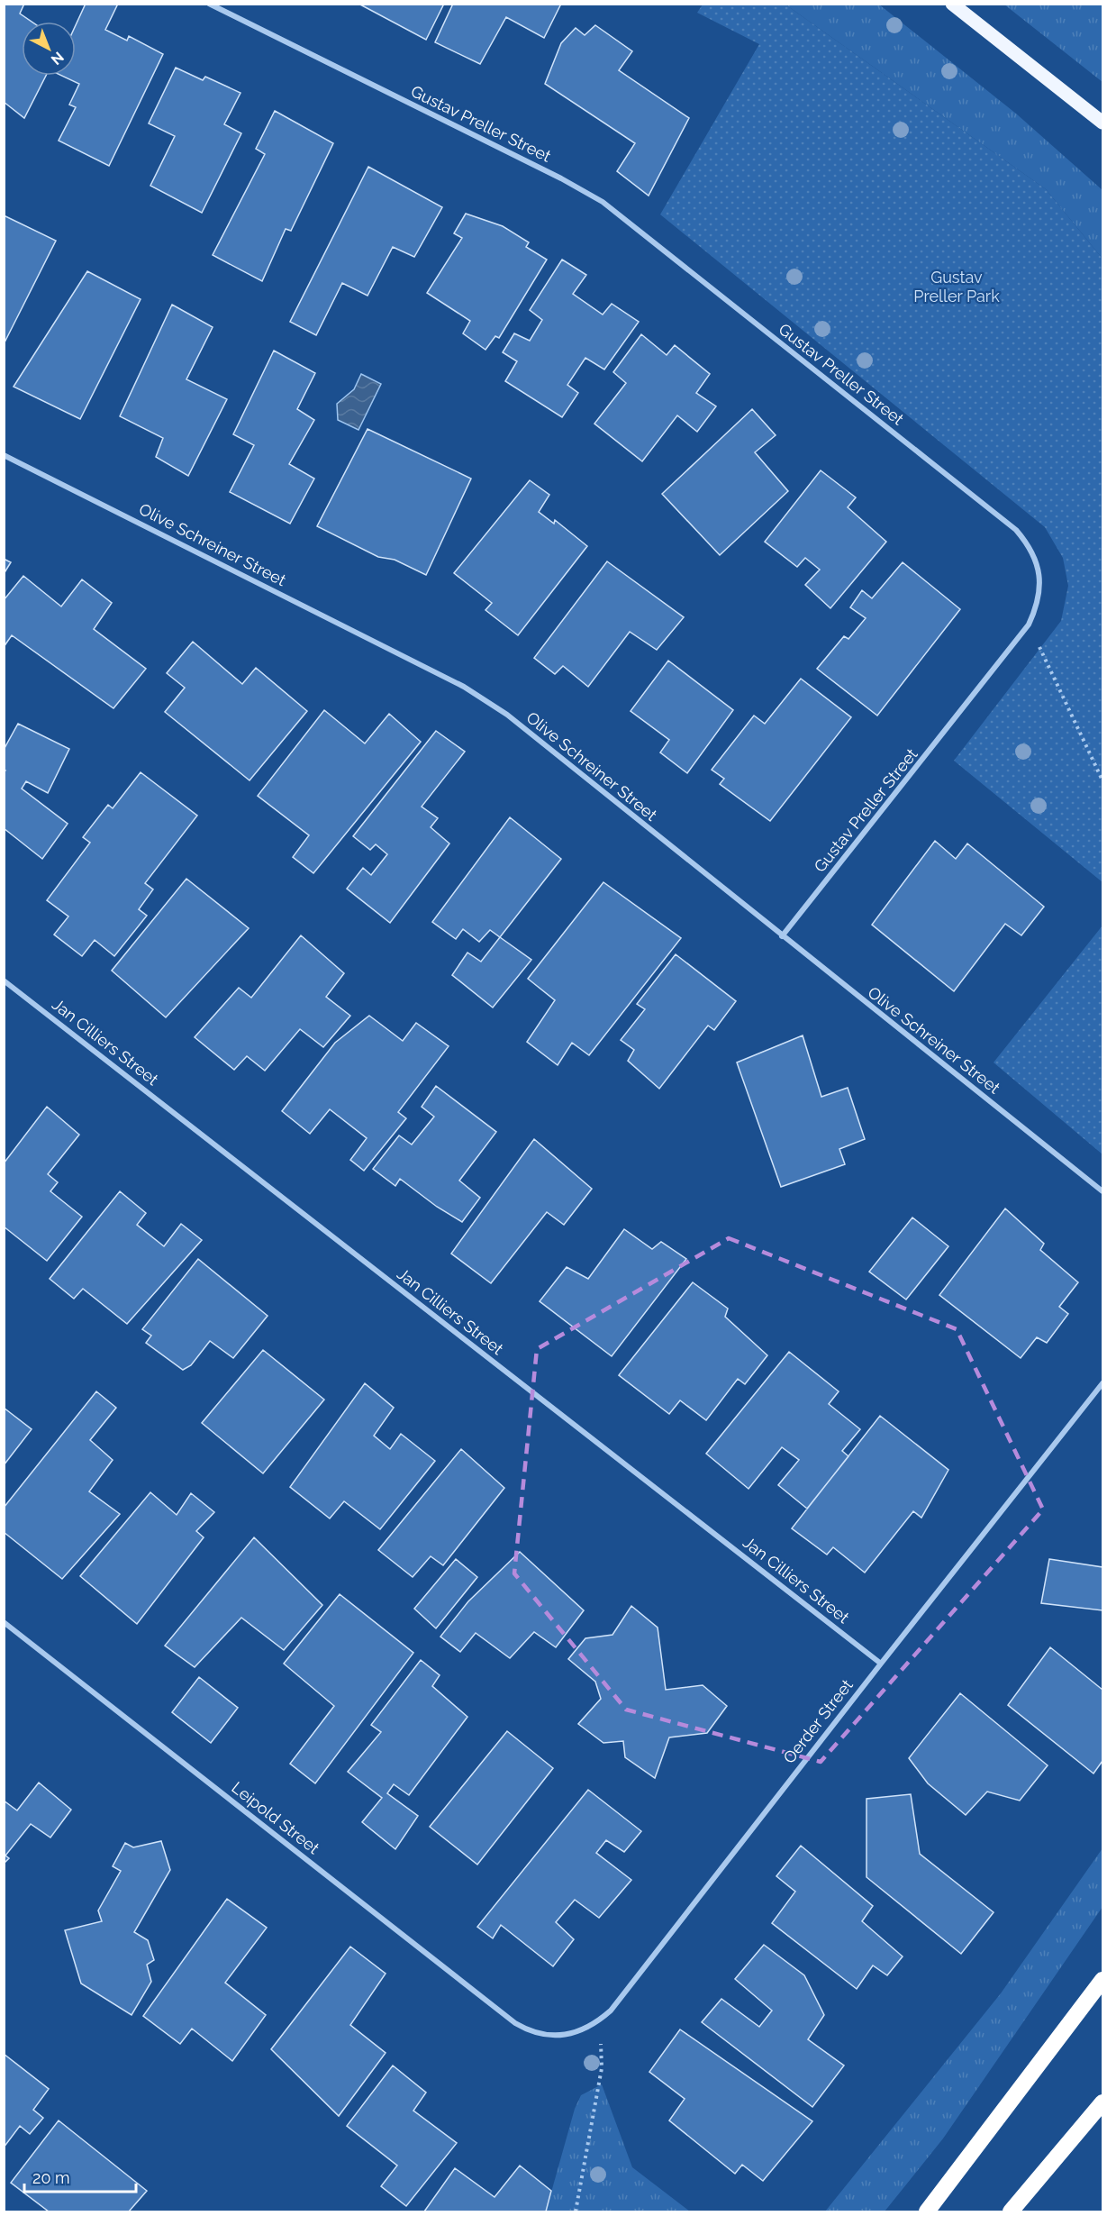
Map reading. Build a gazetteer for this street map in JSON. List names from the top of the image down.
{
  "streets": {
    "street": [
      "Gustav Preller Street",
      "Olive Schreiner Street",
      "Jan Cilliers Street",
      "Oerder Street",
      "Leipold Street"
    ]
  },
  "crossings": [
    ["Gustav Preller Street", "Olive Schreiner Street"],
    ["Jan Cilliers Street", "Oerder Street"],
    ["Oerder Street", "Leipold Street"]
  ],
  "parks": ["Gustav Preller Park"],
  "scale_bar": "20 m",
  "north": "bottom right"
}
